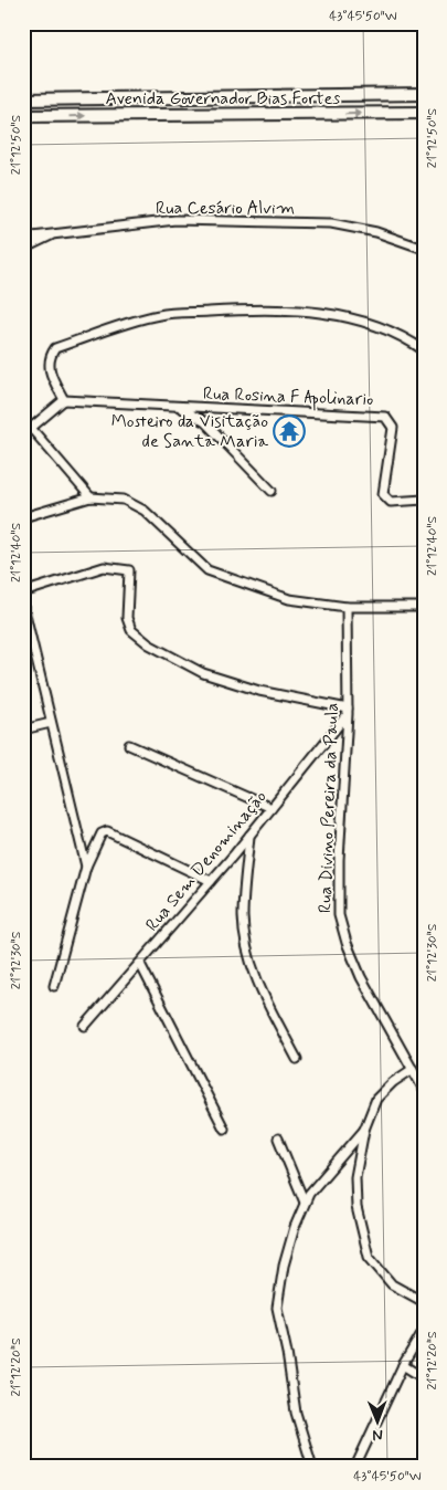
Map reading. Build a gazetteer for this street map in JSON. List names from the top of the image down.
{
  "streets": {
    "main road": ["Avenida Governador Bias Fortes"],
    "street": [
      "Rua Cesário Alvim",
      "Rua Rosina F Apolinario",
      "Rua Divino Pereira da Paula",
      "Rua Sem Denominação"
    ]
  },
  "crossings": [
    ["Rua Divino Pereira da Paula", "Rua Sem Denominação"]
  ],
  "places": {
    "temple": ["Mosteiro da Visitação de Santa Maria"]
  },
  "north": "bottom",
  "coordinates": [
    "43°45'50\"W",
    "21°12'50\"S",
    "21°12'40\"S",
    "21°12'30\"S",
    "21°12'20\"S"
  ]
}
